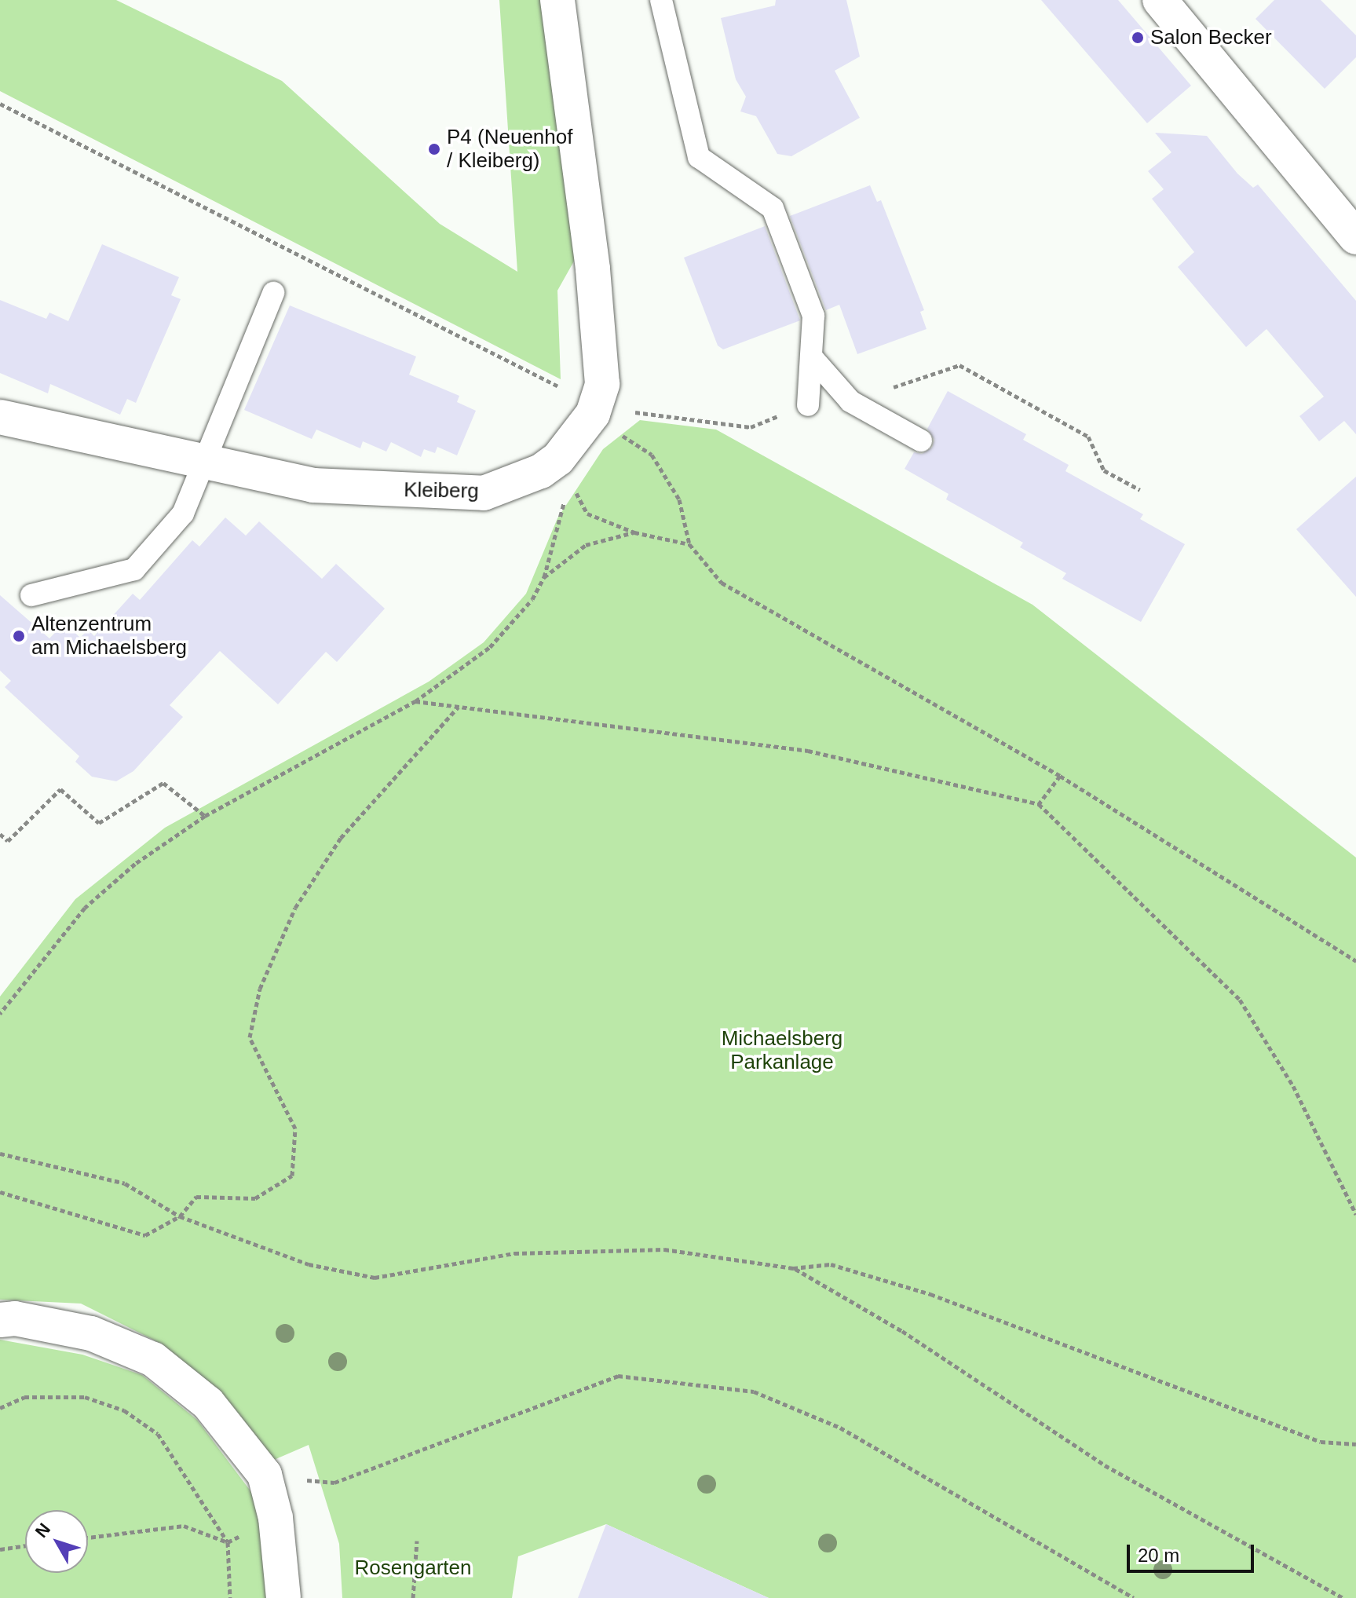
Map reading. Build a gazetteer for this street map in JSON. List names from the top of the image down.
{
  "streets": {
    "street": ["Kleiberg"]
  },
  "parks": ["Michaelsberg Parkanlage", "Rosengarten"],
  "places": ["Salon Becker", "P4 (Neuenhof / Kleiberg)", "Altenzentrum am Michaelsberg"],
  "scale_bar": "20 m",
  "north": "top left"
}
